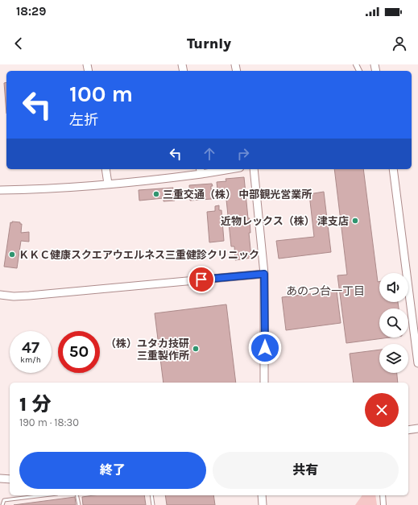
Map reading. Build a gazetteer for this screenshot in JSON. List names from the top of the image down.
{
  "districts": ["あのつ台一丁目"],
  "places": [
    "三重交通（株） 中部観光営業所",
    "近物レックス（株） 津支店",
    "ＫＫＣ健康スクエアウエルネス三重健診クリニック",
    "（株）ユタカ技研 三重製作所"
  ],
  "page": {
    "status": "18:29",
    "header": "Turnly",
    "turn": ["100 m", "左折"],
    "speed": "47 km/h",
    "limit": "50",
    "heading": ["1 分", "190 m · 18:30"],
    "buttons": ["終了", "共有"]
  }
}
